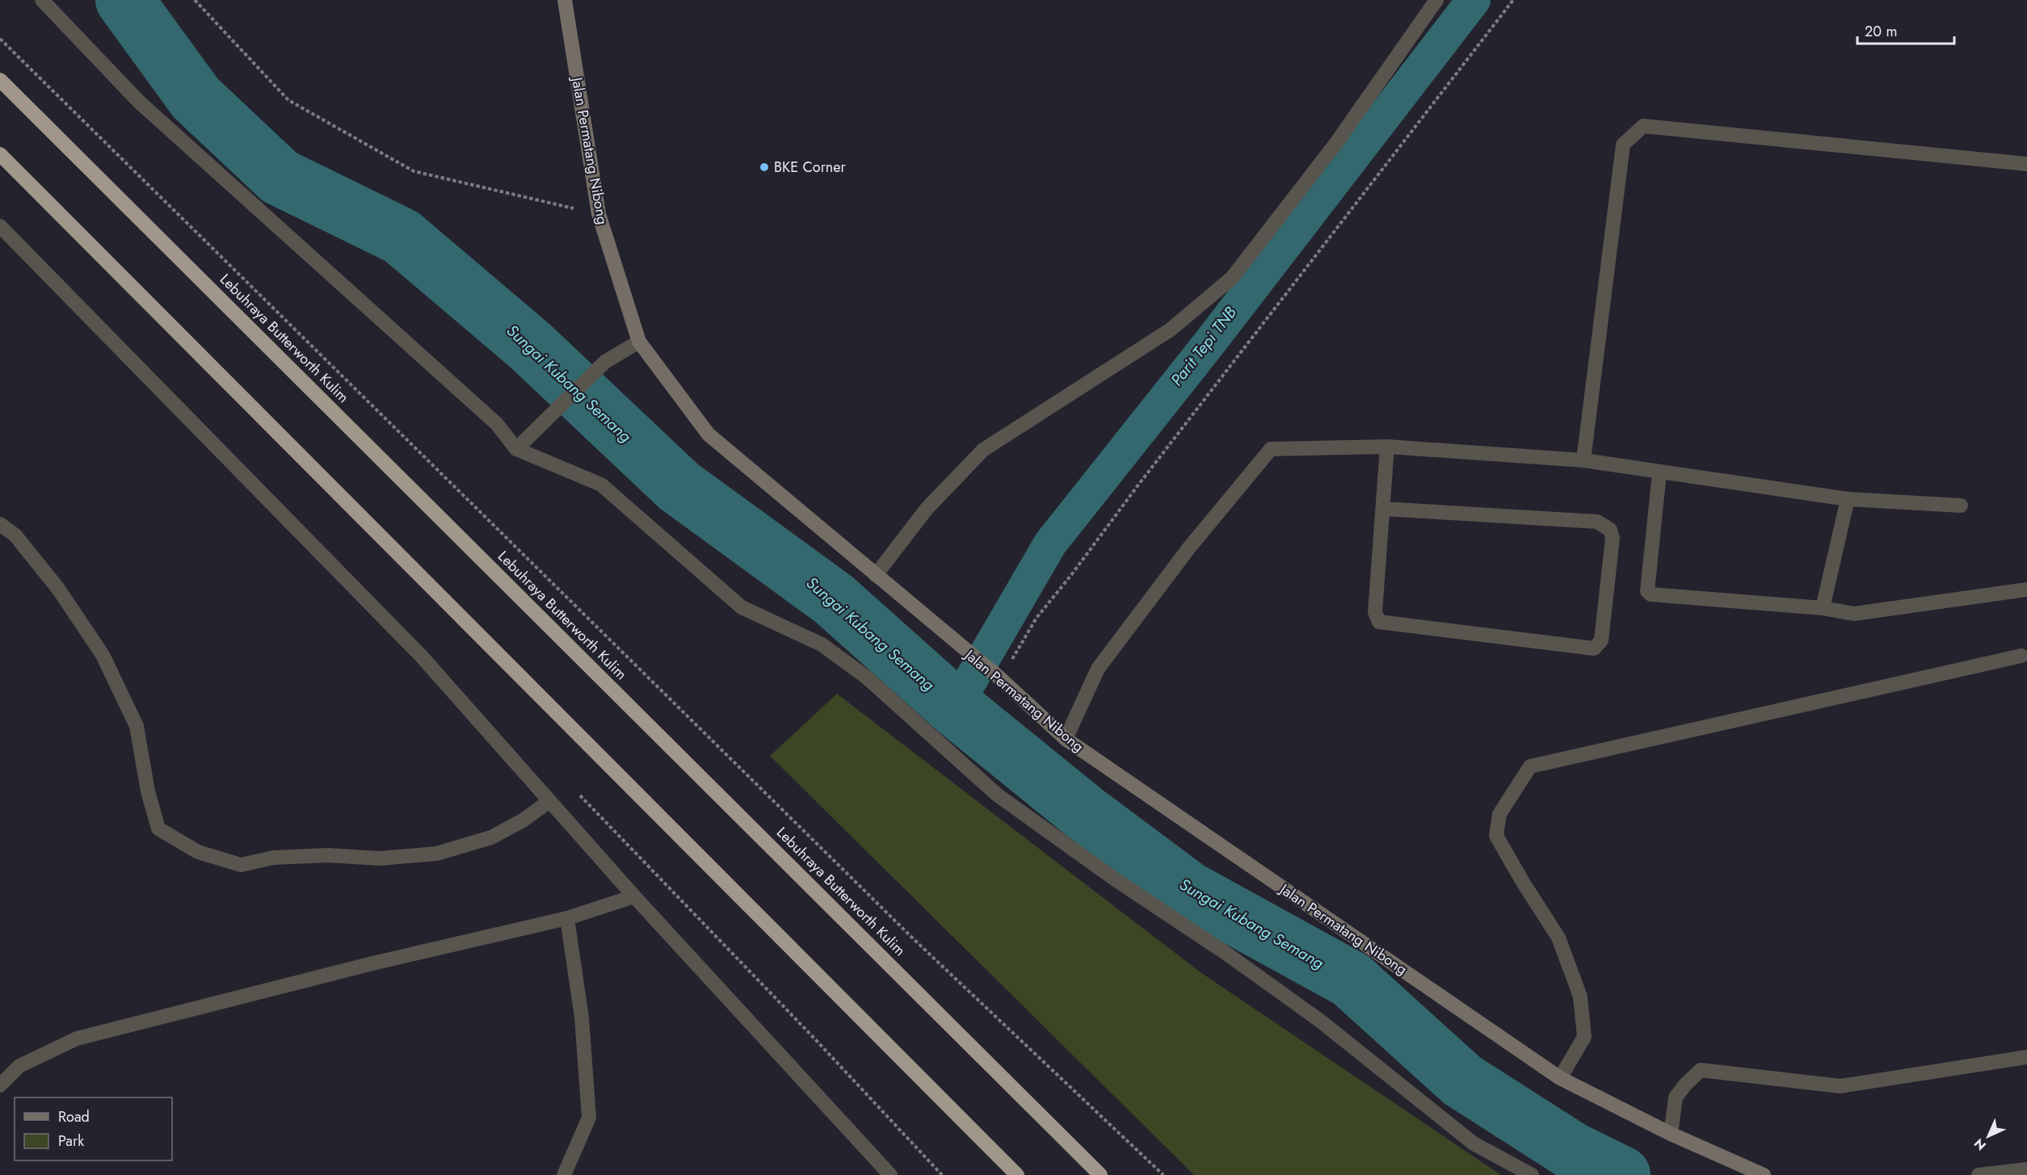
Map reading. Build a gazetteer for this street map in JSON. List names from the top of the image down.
{
  "streets": {
    "highway": ["Lebuhraya Butterworth Kulim"],
    "main road": ["Jalan Permatang Nibong"]
  },
  "water": ["Parit Tepi TNB", "Sungai Kubang Semang"],
  "places": ["BKE Corner"],
  "legend": ["Road", "Park"],
  "scale_bar": "20 m",
  "north": "bottom left"
}
